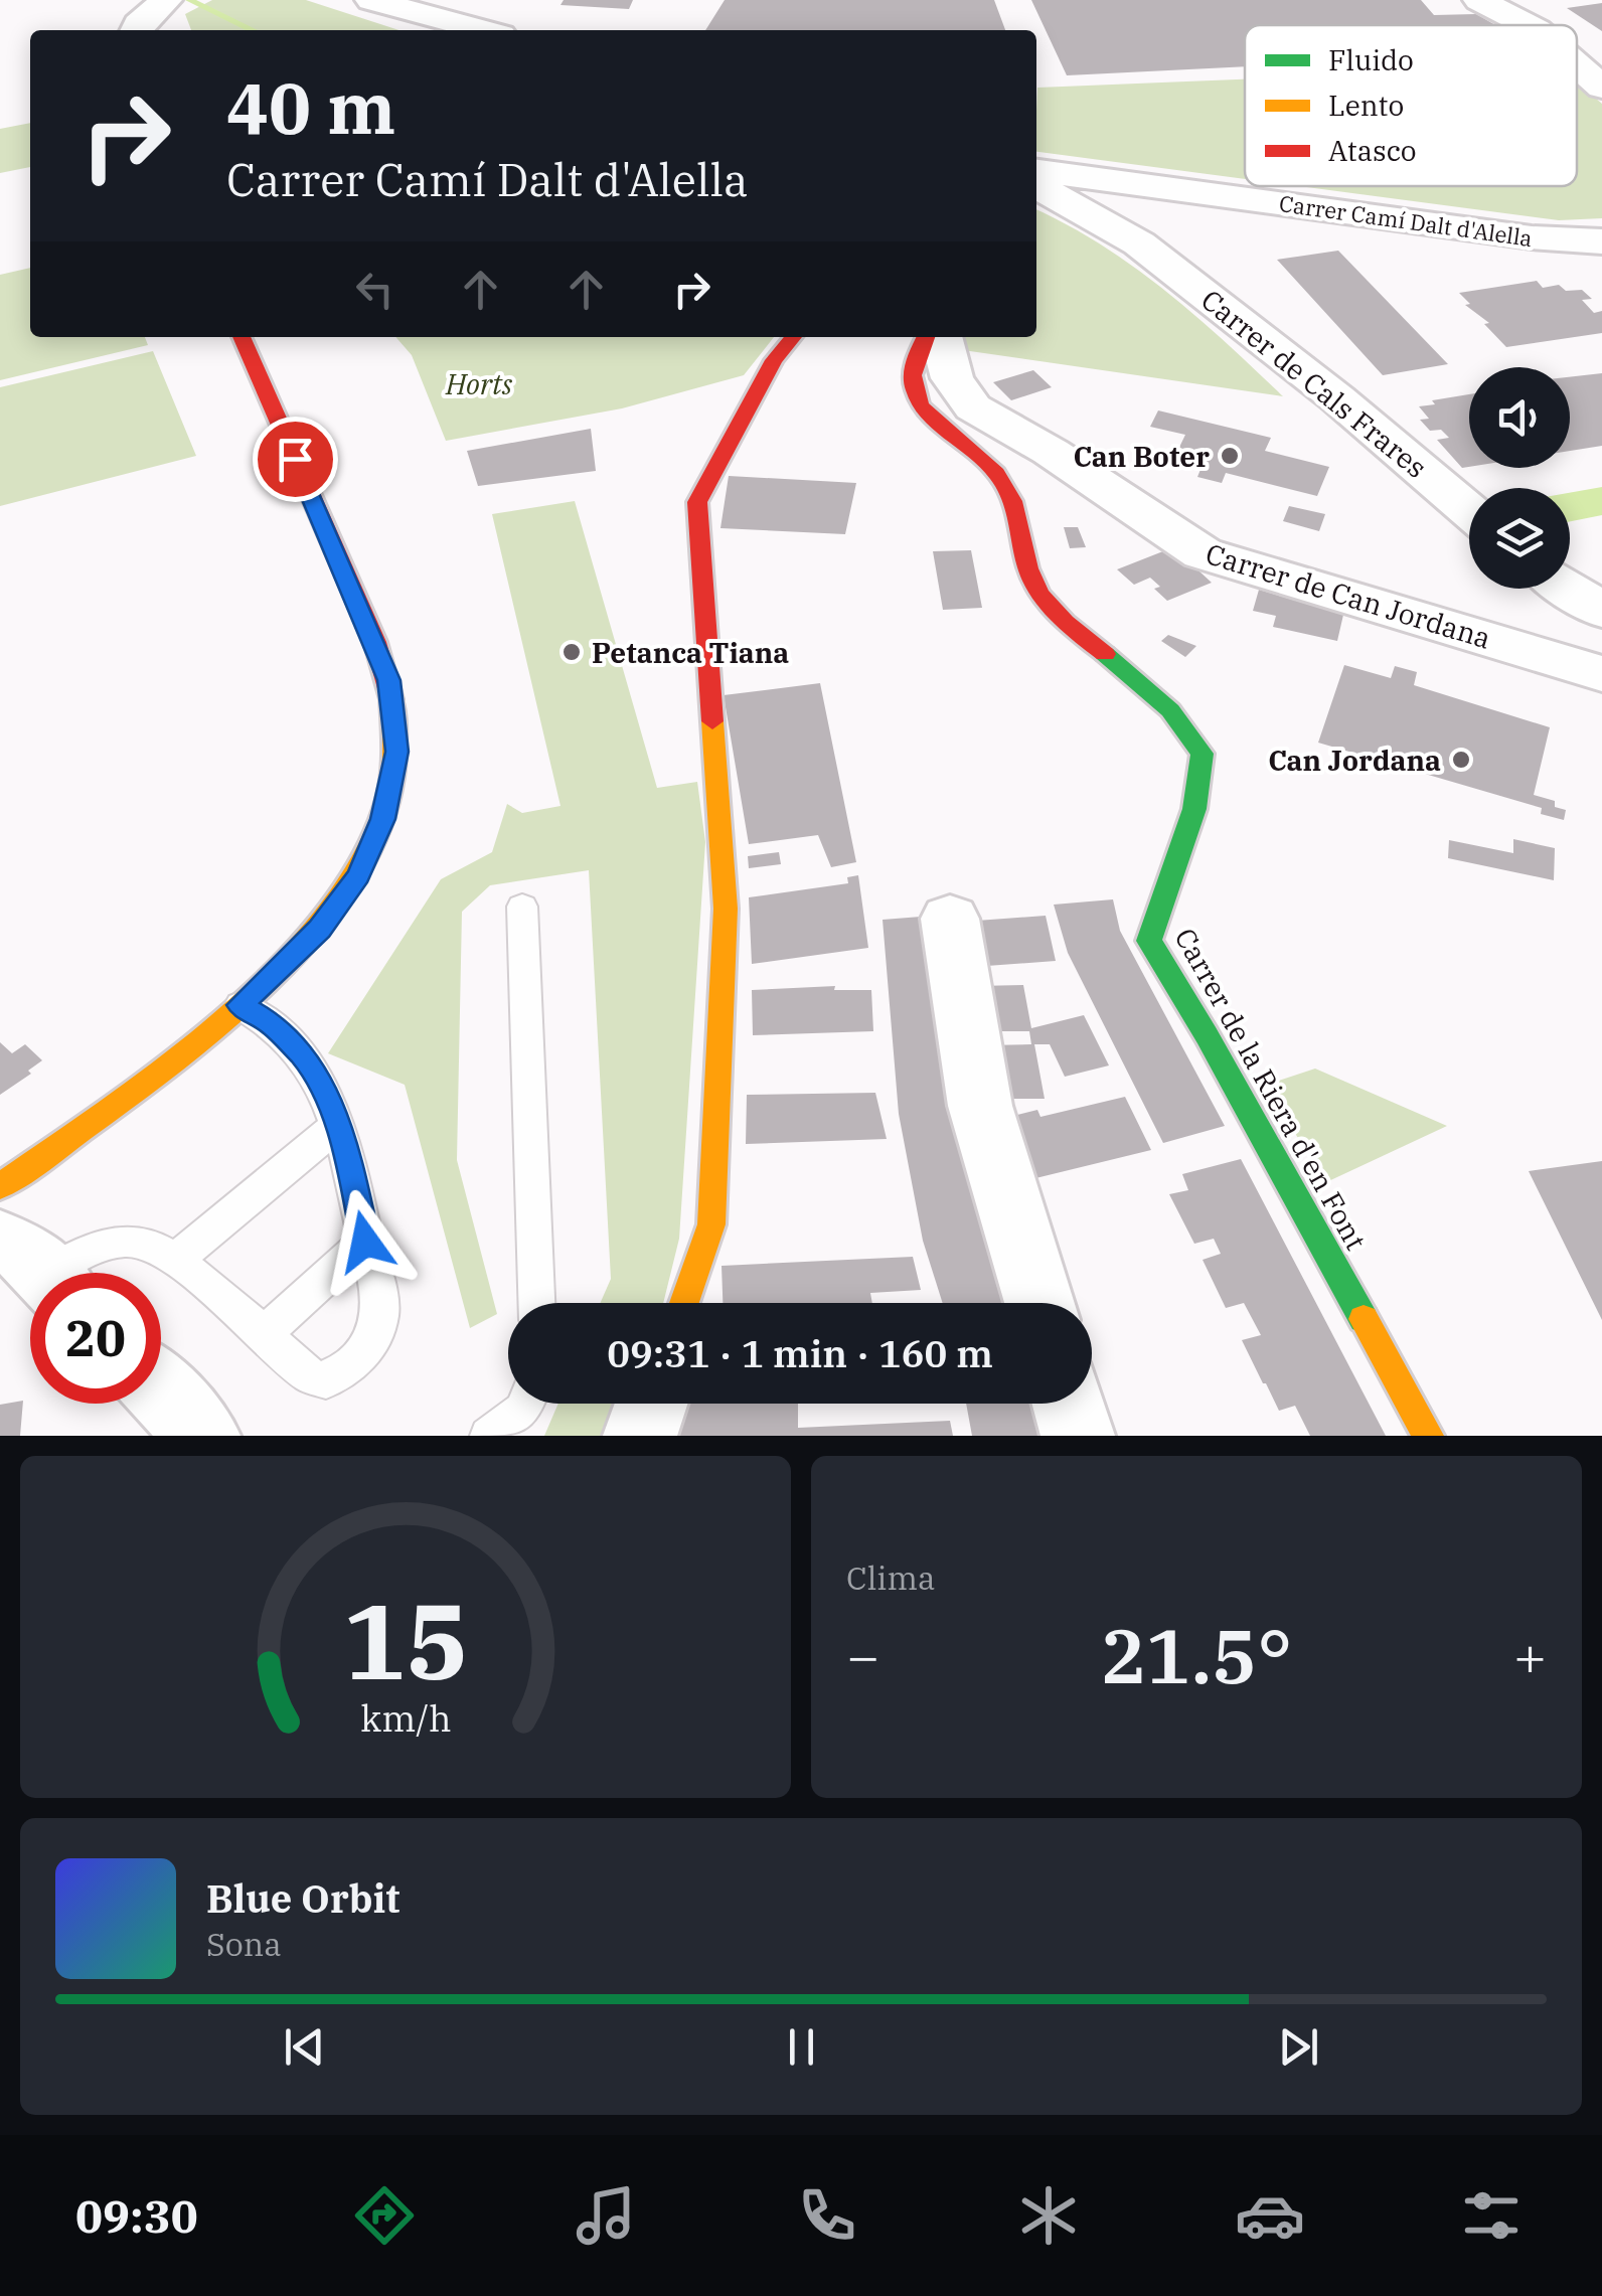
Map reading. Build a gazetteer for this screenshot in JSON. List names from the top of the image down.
{
  "streets": {
    "street": [
      "Carrer Camí Dalt d'Alella",
      "Carrer de Cals Frares",
      "Carrer de Can Jordana",
      "Carrer de la Riera d'en Font"
    ]
  },
  "parks": ["Horts"],
  "places": ["Can Boter", "Petanca Tiana", "Can Jordana"],
  "legend": ["Fluido", "Lento", "Atasco"],
  "page": {
    "turn": ["40 m", "Carrer Camí Dalt d'Alella"],
    "limit": "20",
    "trip": "09:31 · 1 min · 160 m",
    "tile": "Clima",
    "heat": ["−", "21.5°", "+"],
    "song": ["Blue Orbit", "Sona"],
    "tabs": "09:30",
    "gauge": ["15", "km/h"]
  }
}
